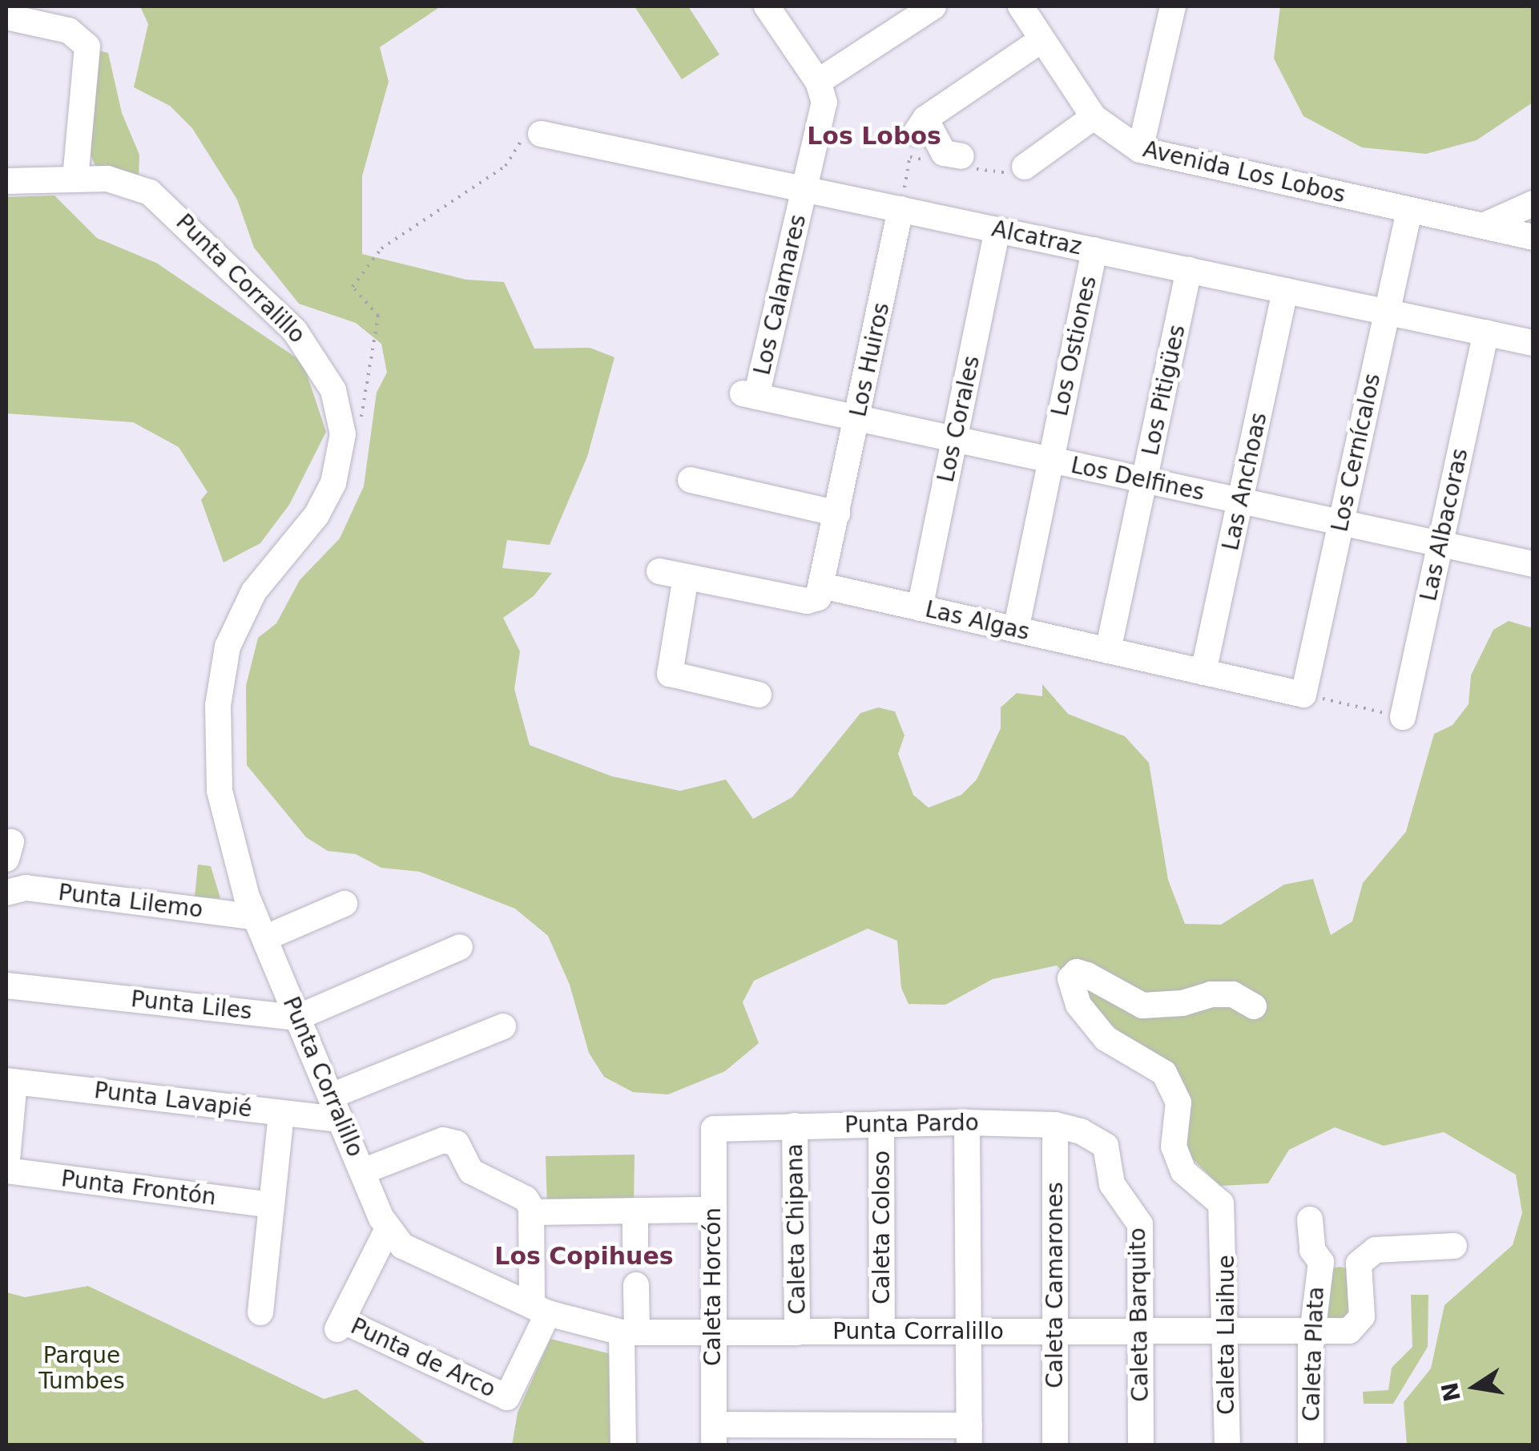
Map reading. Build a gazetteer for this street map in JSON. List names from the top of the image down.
{
  "streets": {
    "street": [
      "Avenida Los Lobos",
      "Alcatraz",
      "Punta Corralillo",
      "Los Calamares",
      "Los Ostiones",
      "Los Huiros",
      "Los Pitigües",
      "Los Corales",
      "Los Cernícalos",
      "Los Delfines",
      "Las Anchoas",
      "Las Albacoras",
      "Las Algas",
      "Punta Lilemo",
      "Punta Liles",
      "Punta Lavapié",
      "Punta Pardo",
      "Punta Frontón",
      "Caleta Coloso",
      "Caleta Chipana",
      "Caleta Camarones",
      "Caleta Horcón",
      "Caleta Barquito",
      "Caleta Llaihue",
      "Caleta Plata",
      "Punta de Arco"
    ]
  },
  "crossings": [
    ["Avenida Los Lobos", "Los Cernícalos"],
    ["Alcatraz", "Los Calamares"],
    ["Alcatraz", "Los Ostiones"],
    ["Alcatraz", "Los Huiros"],
    ["Alcatraz", "Los Pitigües"],
    ["Alcatraz", "Los Corales"],
    ["Alcatraz", "Los Cernícalos"],
    ["Alcatraz", "Las Anchoas"],
    ["Alcatraz", "Las Albacoras"],
    ["Punta Corralillo", "Punta Lilemo"],
    ["Punta Corralillo", "Punta Liles"],
    ["Punta Corralillo", "Punta Lavapié"],
    ["Punta Corralillo", "Caleta Coloso"],
    ["Punta Corralillo", "Caleta Chipana"],
    ["Punta Corralillo", "Caleta Camarones"],
    ["Punta Corralillo", "Caleta Horcón"],
    ["Punta Corralillo", "Caleta Barquito"],
    ["Punta Corralillo", "Caleta Llaihue"],
    ["Punta Corralillo", "Caleta Plata"],
    ["Punta Corralillo", "Punta de Arco"],
    ["Los Calamares", "Los Delfines"],
    ["Los Ostiones", "Los Delfines"],
    ["Los Ostiones", "Las Algas"],
    ["Los Huiros", "Los Delfines"],
    ["Los Huiros", "Las Algas"],
    ["Los Pitigües", "Los Delfines"],
    ["Los Pitigües", "Las Algas"],
    ["Los Corales", "Los Delfines"],
    ["Los Corales", "Las Algas"],
    ["Los Cernícalos", "Los Delfines"],
    ["Los Cernícalos", "Las Algas"],
    ["Los Delfines", "Las Anchoas"],
    ["Los Delfines", "Las Albacoras"],
    ["Las Anchoas", "Las Algas"],
    ["Punta Pardo", "Caleta Coloso"],
    ["Punta Pardo", "Caleta Chipana"],
    ["Punta Pardo", "Caleta Camarones"],
    ["Punta Pardo", "Caleta Horcón"],
    ["Punta Pardo", "Caleta Barquito"]
  ],
  "districts": ["Los Lobos", "Los Copihues"],
  "parks": ["Parque Tumbes"],
  "north": "left"
}
